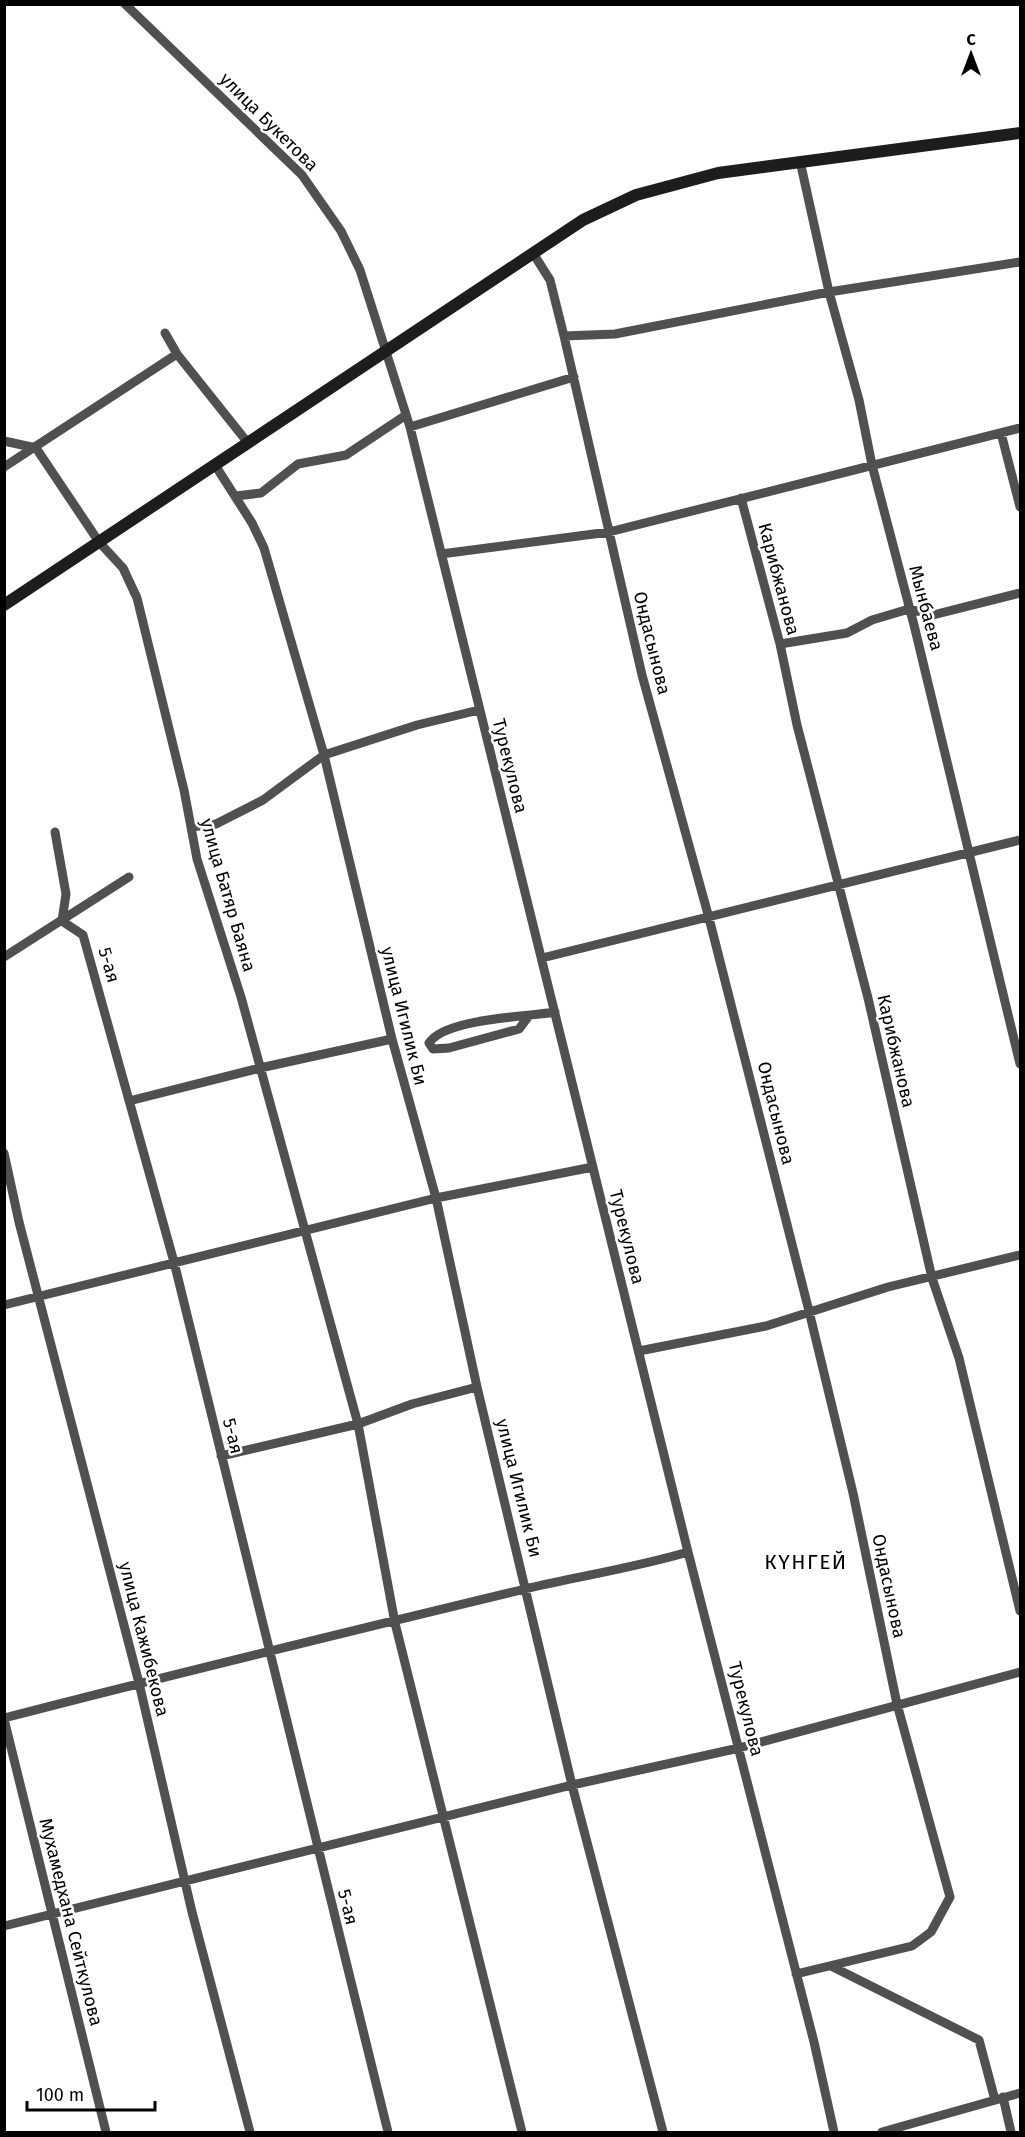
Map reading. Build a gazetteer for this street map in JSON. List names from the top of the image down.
{
  "streets": {
    "street": [
      "улица Букетова",
      "Карибжанова",
      "Мынбаева",
      "Ондасынова",
      "Турекулова",
      "улица Батяр Баяна",
      "5-ая",
      "улица Игилик Би",
      "улица Кажибекова",
      "Мухамедхана Сейткулова"
    ]
  },
  "crossings": [
    ["улица Букетова", "Турекулова"],
    ["Ондасынова", "Турекулова"]
  ],
  "districts": ["КҮНГЕЙ"],
  "scale_bar": "100 m",
  "north": "top"
}
